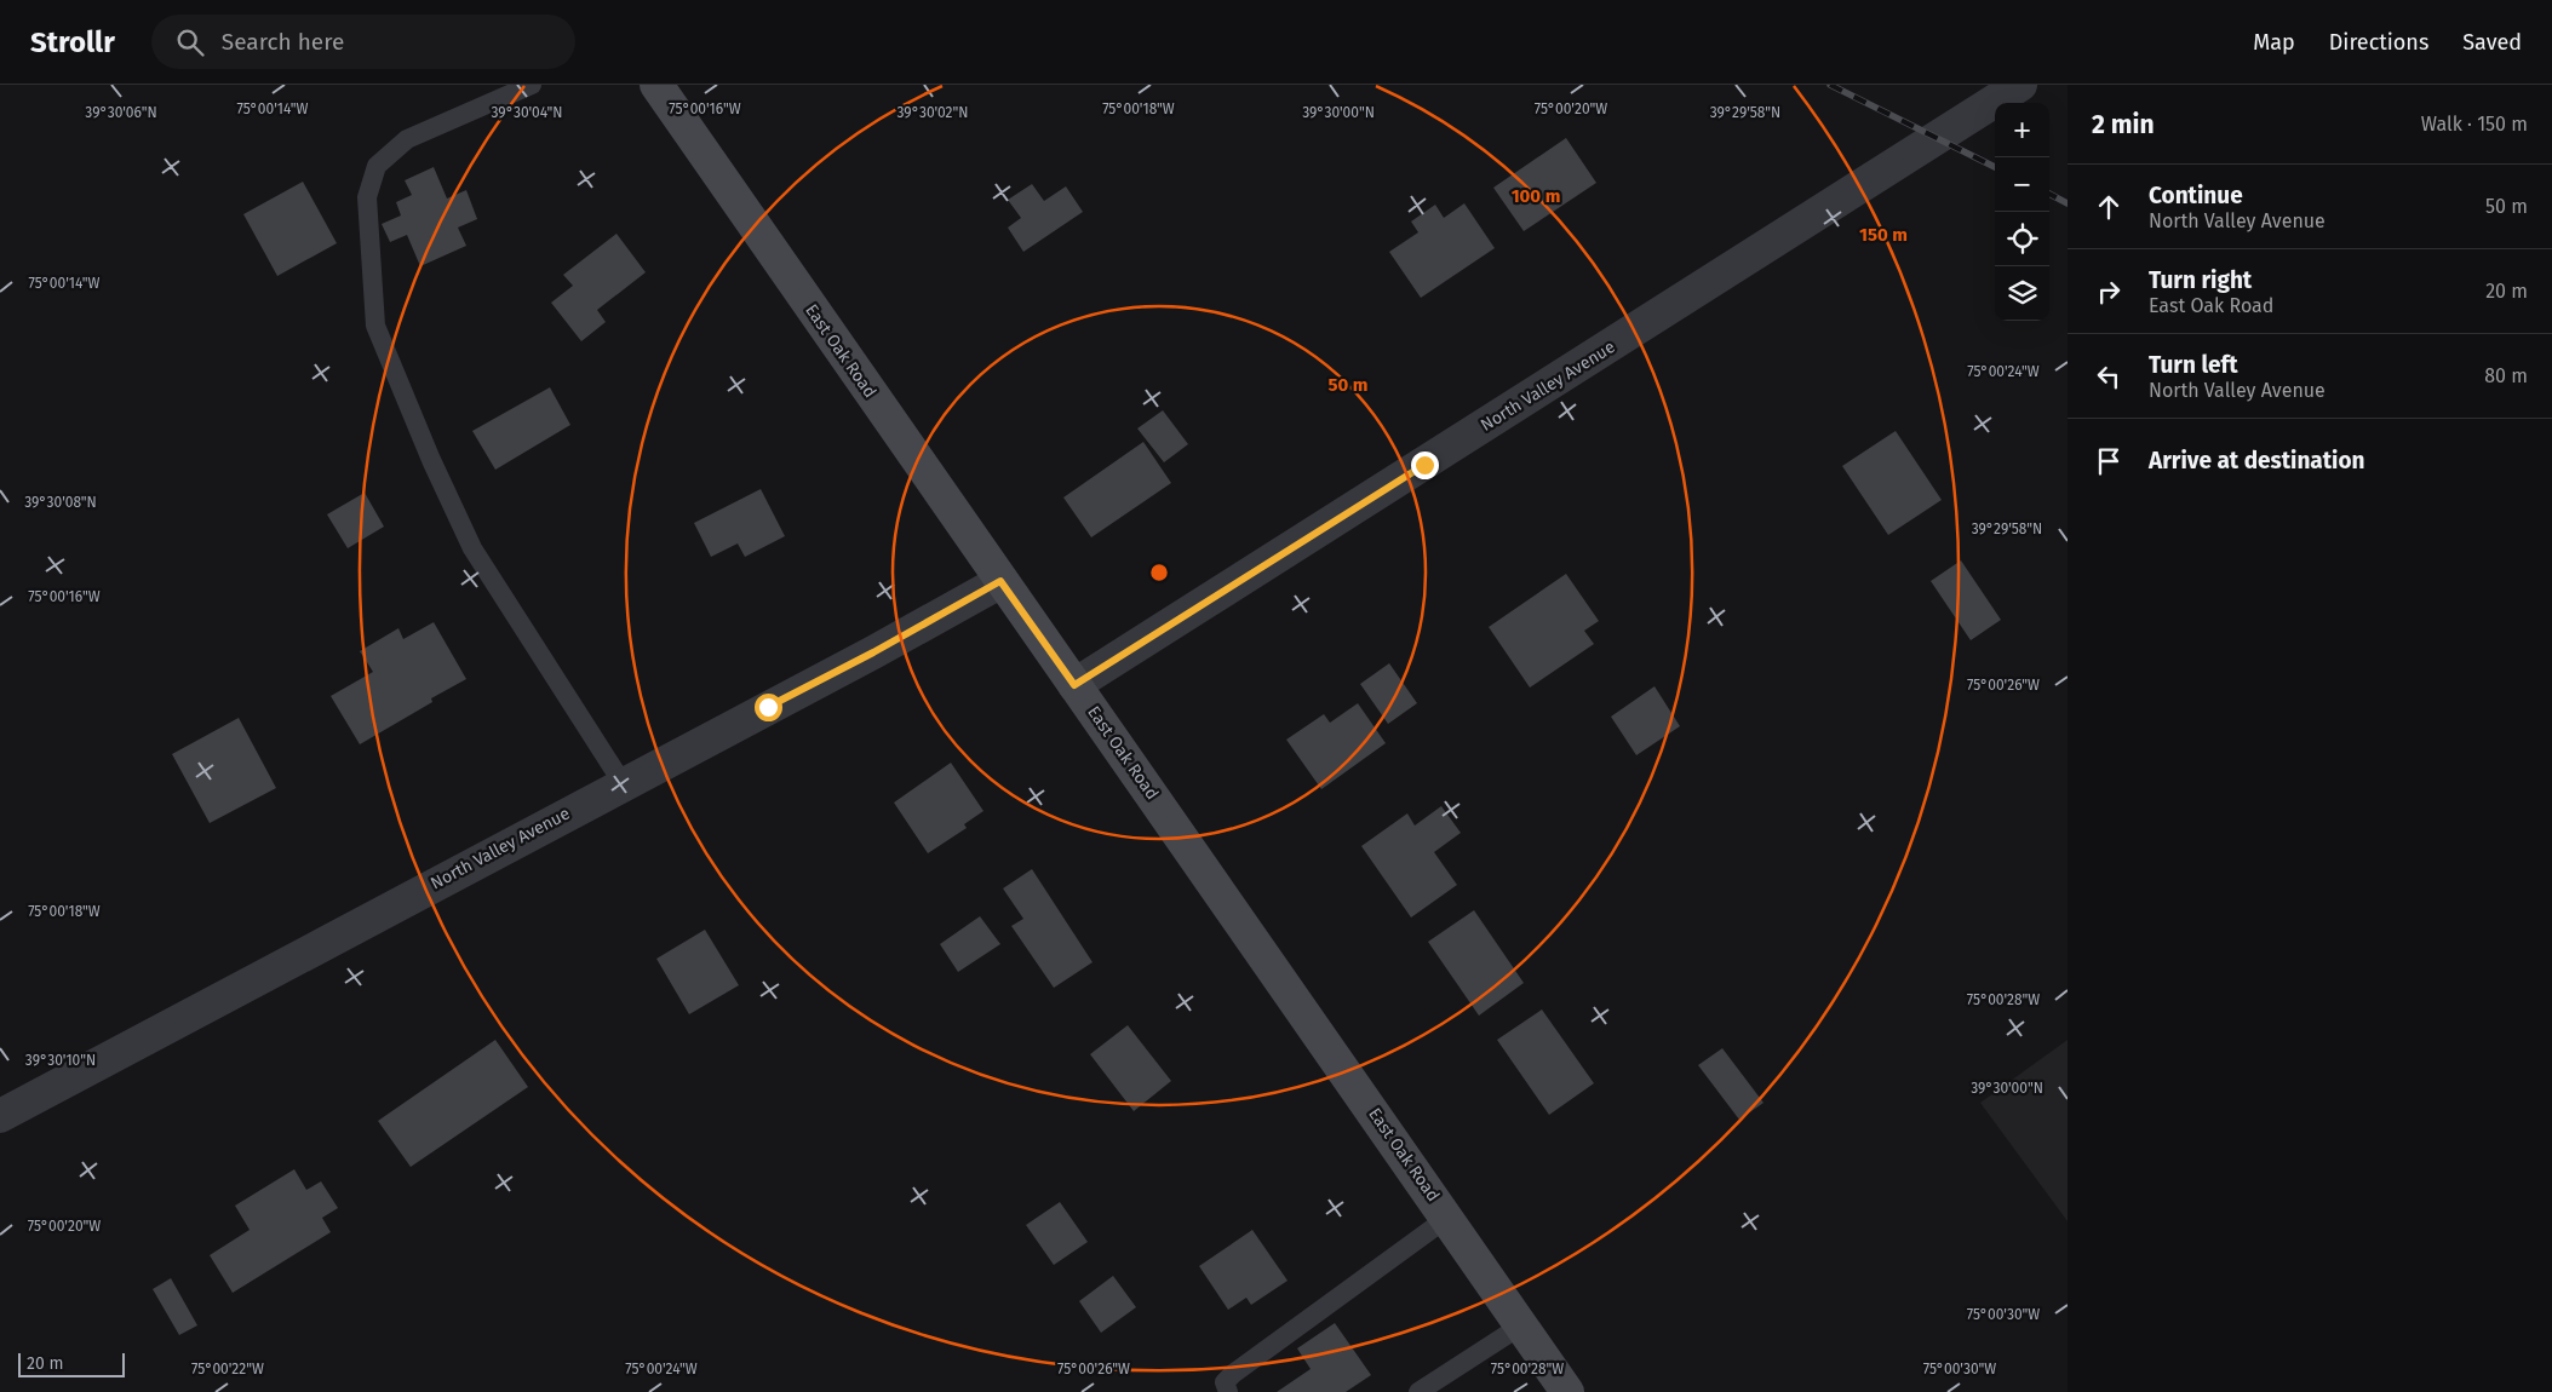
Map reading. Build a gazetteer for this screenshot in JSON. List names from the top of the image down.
{
  "streets": {
    "street": ["East Oak Road", "North Valley Avenue"]
  },
  "crossings": [
    ["East Oak Road", "North Valley Avenue"]
  ],
  "scale_bar": "20 m",
  "page": {
    "header": "Strollr",
    "search": "Search here",
    "nav": ["Map", "Directions", "Saved"],
    "heading": ["2 min", "Walk · 150 m"],
    "map_buttons": ["+", "−"],
    "list": [
      ["Continue", "North Valley Avenue", "50 m"],
      ["Turn right", "East Oak Road", "20 m"],
      ["Turn left", "North Valley Avenue", "80 m"],
      "Arrive at destination"
    ],
    "scale": "20 m"
  },
  "coordinates": [
    "75°00'16\"W",
    "75°00'14\"W",
    "75°00'18\"W",
    "75°00'20\"W",
    "39°30'06\"N",
    "39°30'04\"N",
    "39°30'02\"N",
    "39°30'00\"N",
    "39°29'58\"N",
    "75°00'24\"W",
    "39°30'08\"N",
    "75°00'26\"W",
    "75°00'28\"W",
    "39°30'10\"N",
    "75°00'30\"W",
    "75°00'22\"W"
  ],
  "rings": ["100 m", "150 m", "50 m"]
}
